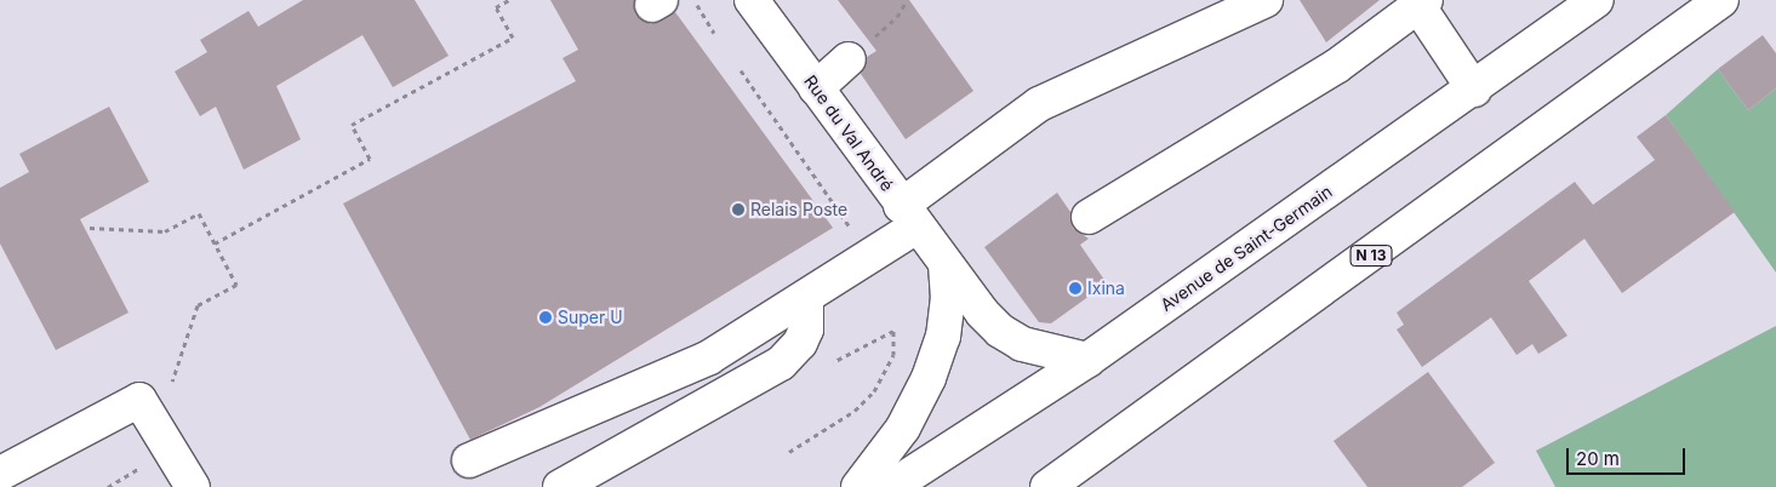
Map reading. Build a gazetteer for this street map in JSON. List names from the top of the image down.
{
  "streets": {
    "main road": ["Rue du Val André", "Avenue de Saint-Germain", "N 13"]
  },
  "crossings": [
    ["Rue du Val André", "Avenue de Saint-Germain"]
  ],
  "places": ["Relais Poste", "Ixina", "Super U"],
  "scale_bar": "20 m"
}
